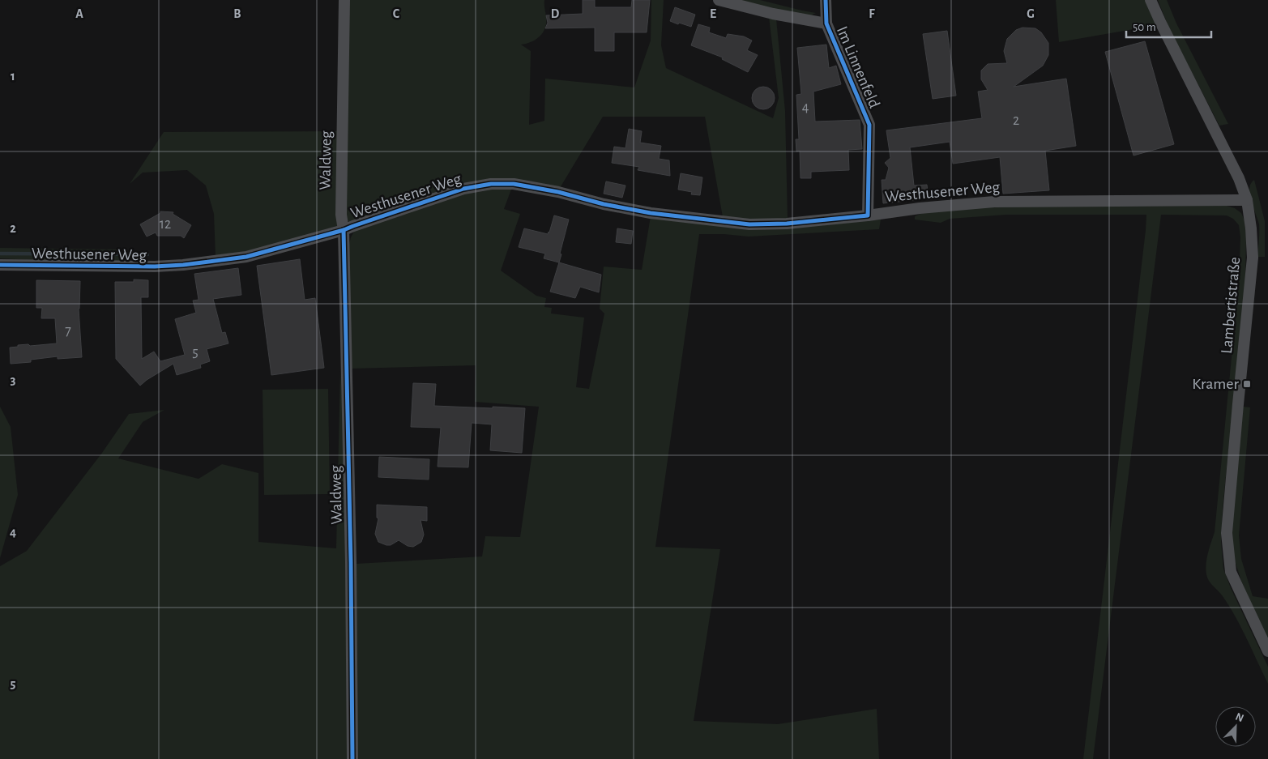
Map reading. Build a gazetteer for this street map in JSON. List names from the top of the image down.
{
  "streets": {
    "street": [
      "Im Linnenfeld",
      "Waldweg",
      "Westhusener Weg",
      "Lambertistraße"
    ]
  },
  "crossings": [
    ["Im Linnenfeld", "Westhusener Weg"],
    ["Waldweg", "Westhusener Weg"],
    ["Westhusener Weg", "Lambertistraße"]
  ],
  "places": {
    "transit": ["Kramer"]
  },
  "house_numbers": [
    "4",
    "2",
    "12",
    "7",
    "5"
  ],
  "scale_bar": "50 m",
  "north": "top right",
  "grid": {
    "columns": [
      "A",
      "B",
      "C",
      "D",
      "E",
      "F",
      "G"
    ],
    "rows": [
      "1",
      "2",
      "3",
      "4",
      "5"
    ]
  }
}
